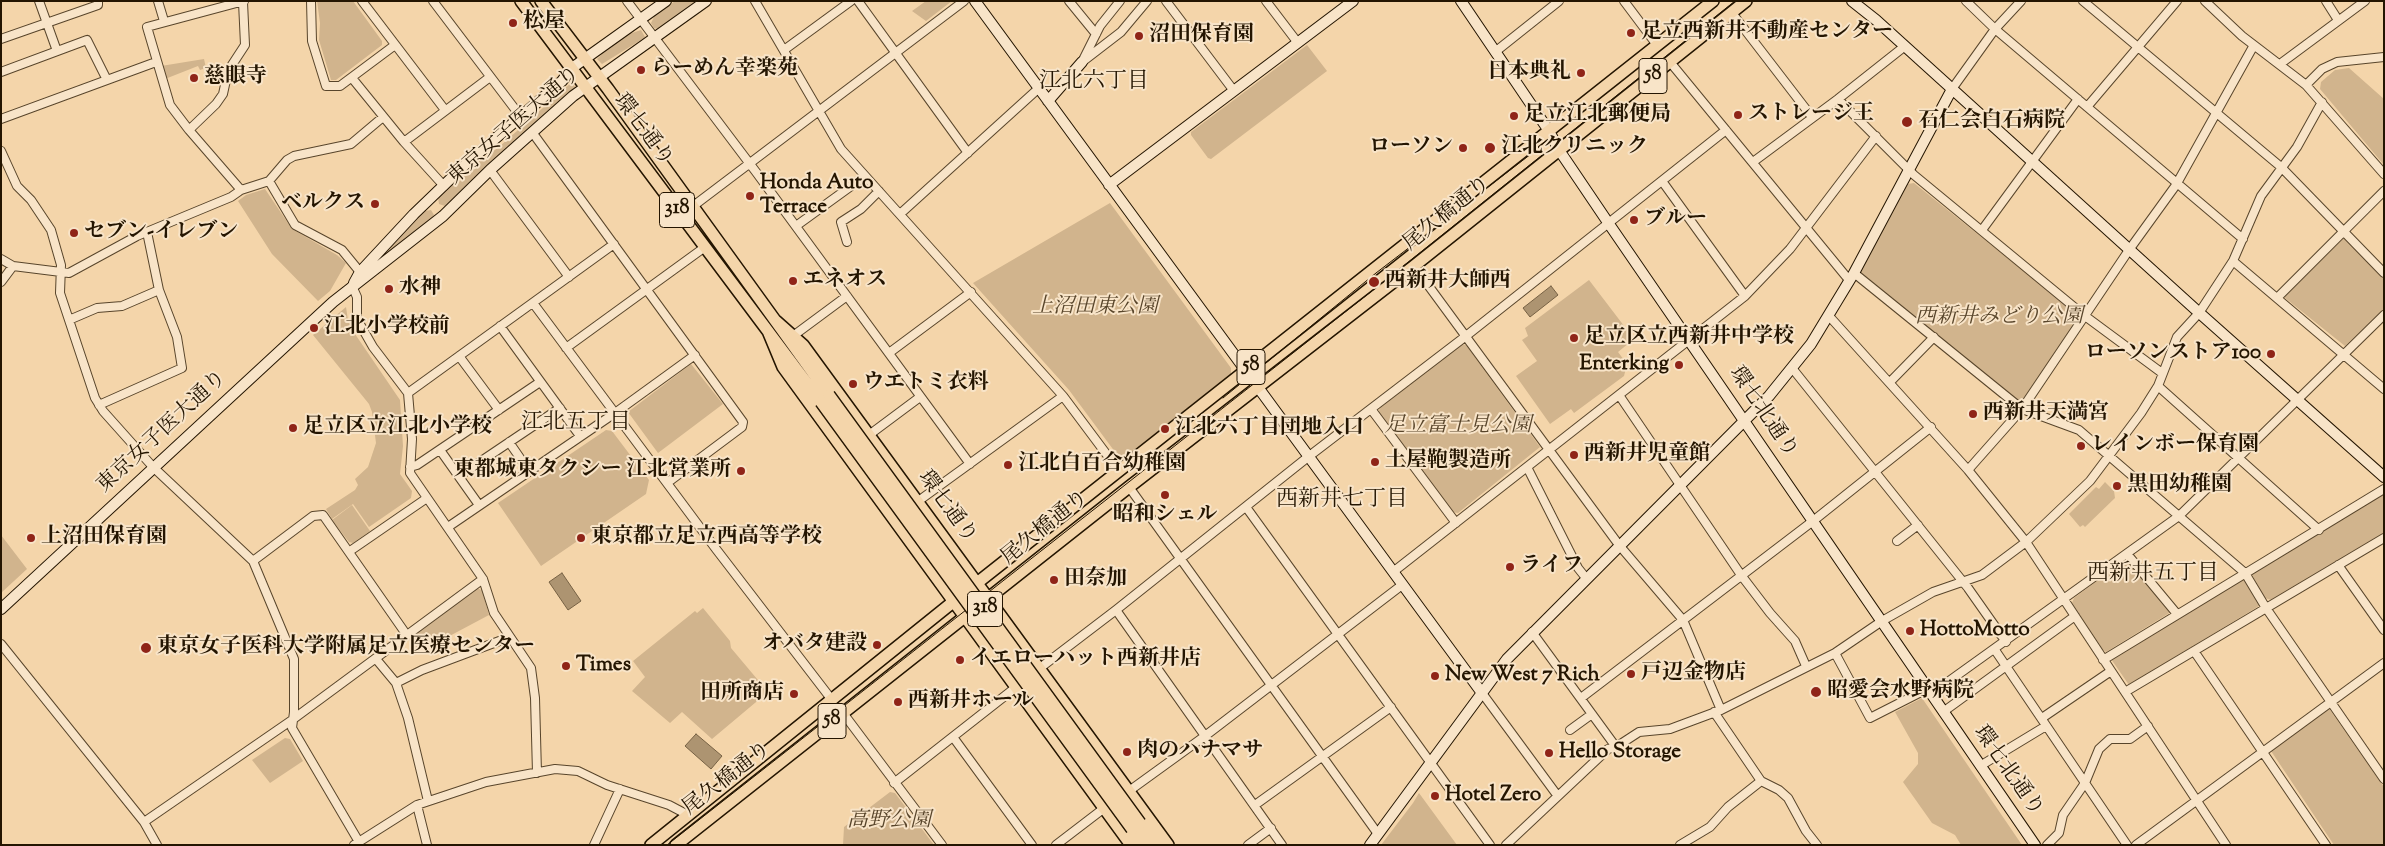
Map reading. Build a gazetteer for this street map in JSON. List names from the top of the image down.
{
  "streets": {
    "main road": [
      "58",
      "環七通り",
      "318",
      "尾久橋通り"
    ],
    "street": ["東京女子医大通り", "環七北通り"]
  },
  "crossings": [
    ["東京女子医大通り", "環七通り"],
    ["環七通り", "尾久橋通り"],
    ["尾久橋通り", "環七北通り"]
  ],
  "districts": [
    "江北六丁目",
    "江北五丁目",
    "西新井七丁目",
    "西新井五丁目"
  ],
  "parks": [
    "上沼田東公園",
    "西新井みどり公園",
    "足立富士見公園",
    "高野公園"
  ],
  "places": [
    "松屋",
    "足立西新井不動産センター",
    "沼田保育園",
    "らーめん幸楽苑",
    "日本典礼",
    "慈眼寺",
    "ストレージ王",
    "足立江北郵便局",
    "石仁会白石病院",
    "ローソン",
    "江北クリニック",
    "Honda Auto Terrace",
    "ベルクス",
    "ブルー",
    "セブン-イレブン",
    "エネオス",
    "西新井大師西",
    "水神",
    "江北小学校前",
    "足立区立西新井中学校",
    "ローソンストア100",
    "Enterking",
    "ウエトミ衣料",
    "西新井天満宮",
    "足立区立江北小学校",
    "江北六丁目団地入口",
    "レインボー保育園",
    "西新井児童館",
    "土屋鞄製造所",
    "江北白百合幼稚園",
    "東都城東タクシー 江北営業所",
    "黒田幼稚園",
    "昭和シェル",
    "上沼田保育園",
    "東京都立足立西高等学校",
    "ライフ",
    "田奈加",
    "HottoMotto",
    "オバタ建設",
    "東京女子医科大学附属足立医療センター",
    "イエローハット西新井店",
    "Times",
    "戸辺金物店",
    "New West 7 Rich",
    "昭愛会水野病院",
    "田所商店",
    "西新井ホール",
    "肉のハナマサ",
    "Hello Storage",
    "Hotel Zero"
  ]
}
